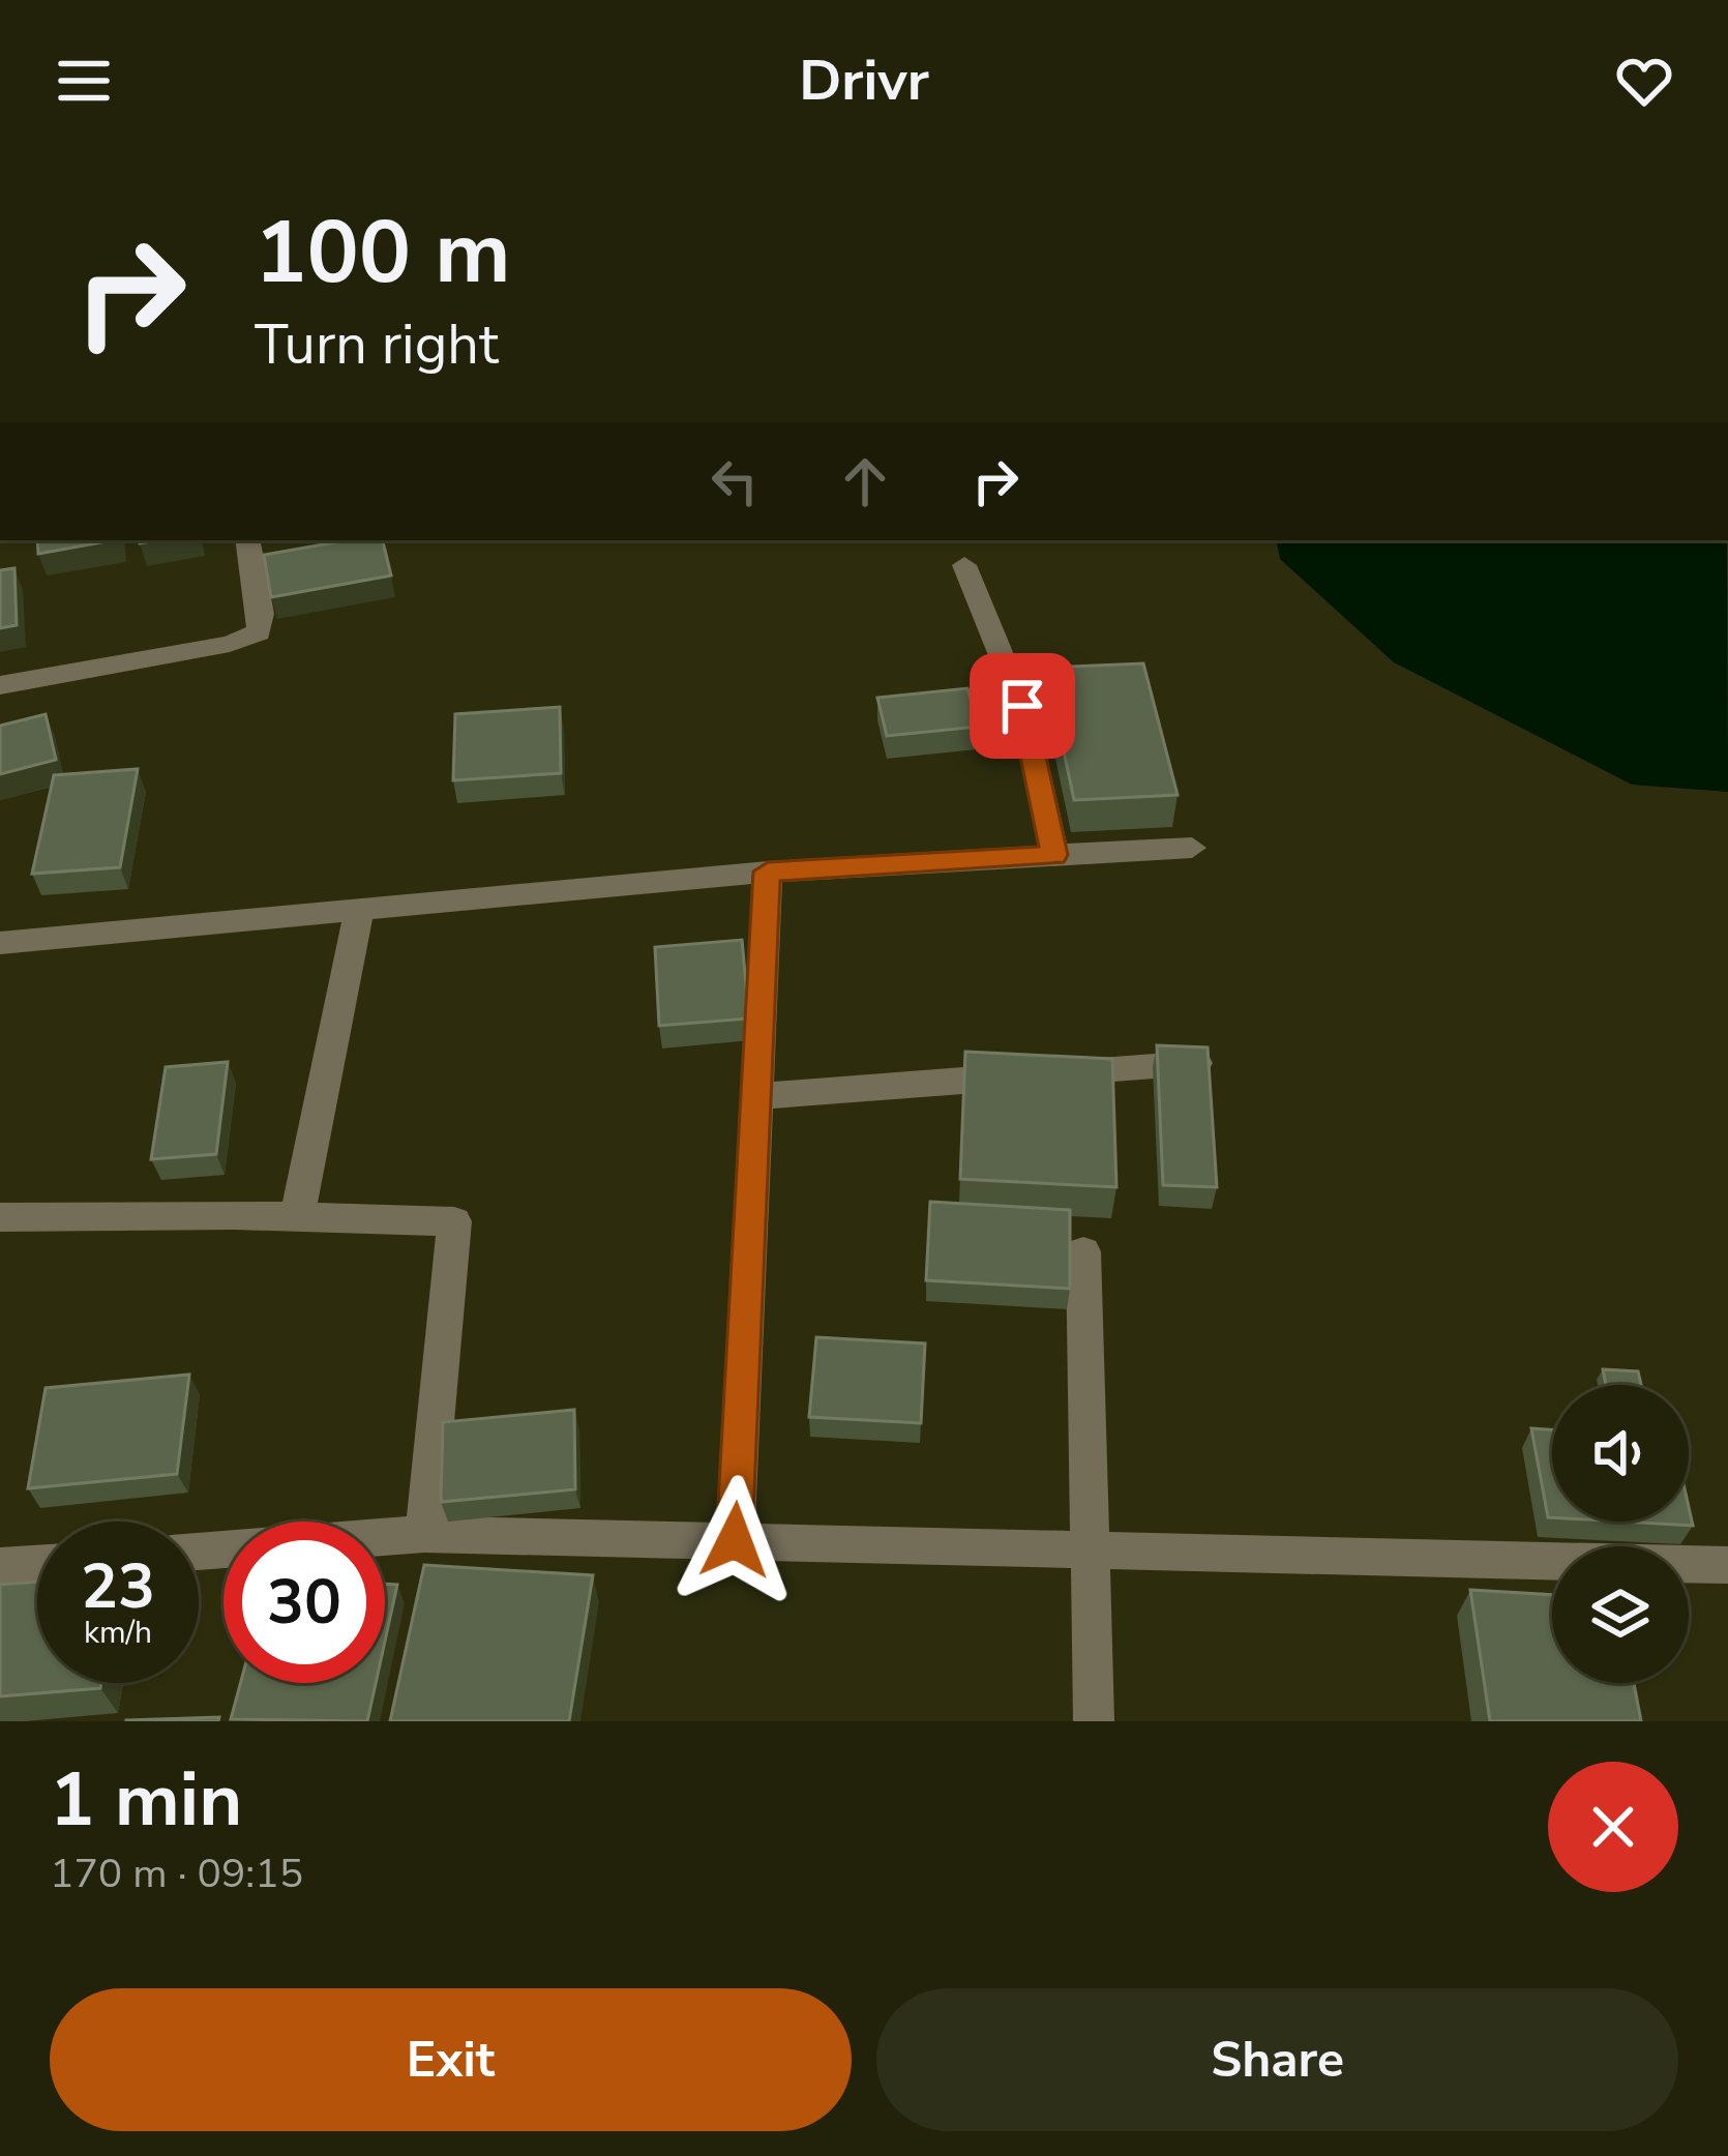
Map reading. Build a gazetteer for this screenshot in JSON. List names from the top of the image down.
{
  "page": {
    "header": "Drivr",
    "turn": ["100 m", "Turn right"],
    "speed": "23 km/h",
    "limit": "30",
    "heading": ["1 min", "170 m · 09:15"],
    "buttons": ["Exit", "Share"]
  }
}
